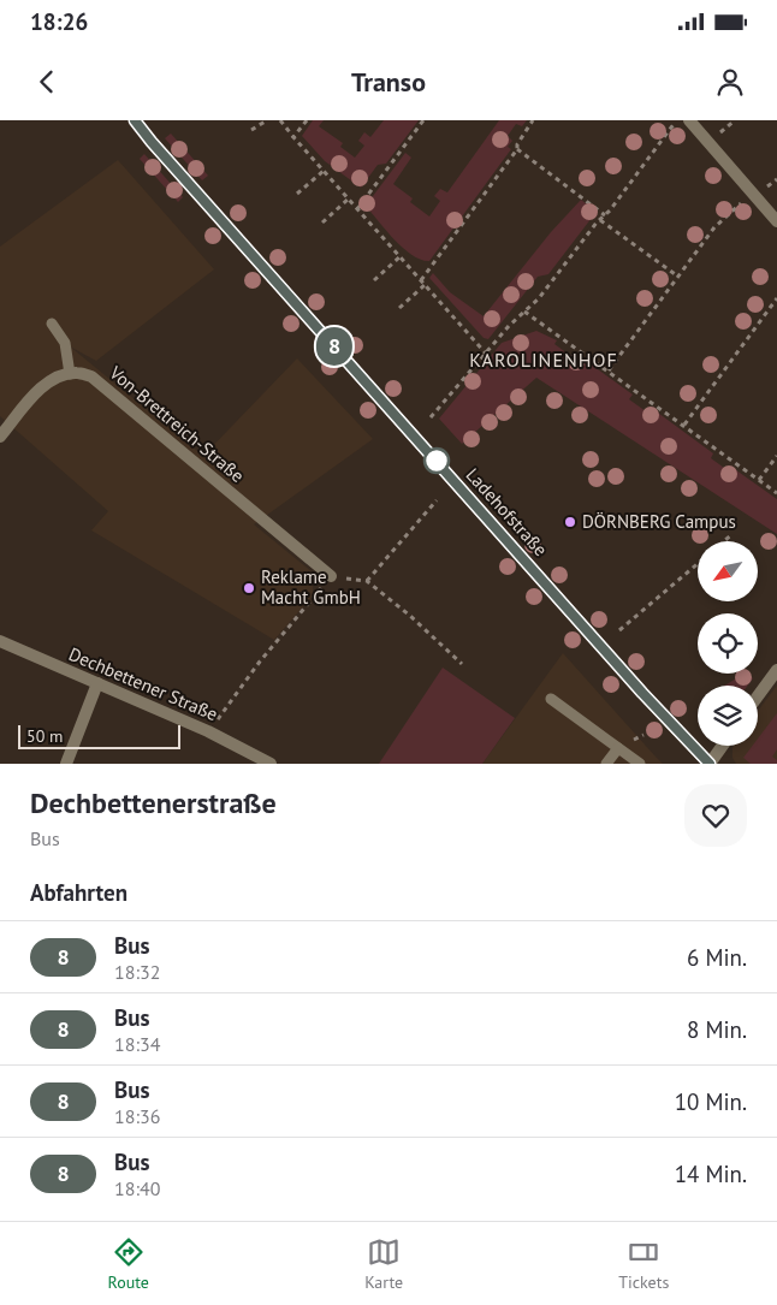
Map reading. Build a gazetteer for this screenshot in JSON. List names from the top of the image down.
{
  "streets": {
    "street": ["Von-Brettreich-Straße", "Ladehofstraße", "Dechbettener Straße"]
  },
  "districts": ["KAROLINENHOF"],
  "places": ["DÖRNBERG Campus", "Reklame Macht GmbH"],
  "lines": ["bus line 8"],
  "scale_bar": "50 m",
  "north": "bottom left",
  "page": {
    "status": "18:26",
    "header": "Transo",
    "on_map": "8",
    "scale": "50 m",
    "heading": [
      ["Dechbettenerstraße", "Bus"],
      "Abfahrten"
    ],
    "list": [
      {
        "mark": "8",
        "name": "Bus",
        "note": "18:32",
        "value": "6 Min."
      },
      {
        "mark": "8",
        "name": "Bus",
        "note": "18:34",
        "value": "8 Min."
      },
      {
        "mark": "8",
        "name": "Bus",
        "note": "18:36",
        "value": "10 Min."
      },
      {
        "mark": "8",
        "name": "Bus",
        "note": "18:40",
        "value": "14 Min."
      }
    ],
    "tabs": ["Route", "Karte", "Tickets"]
  }
}
